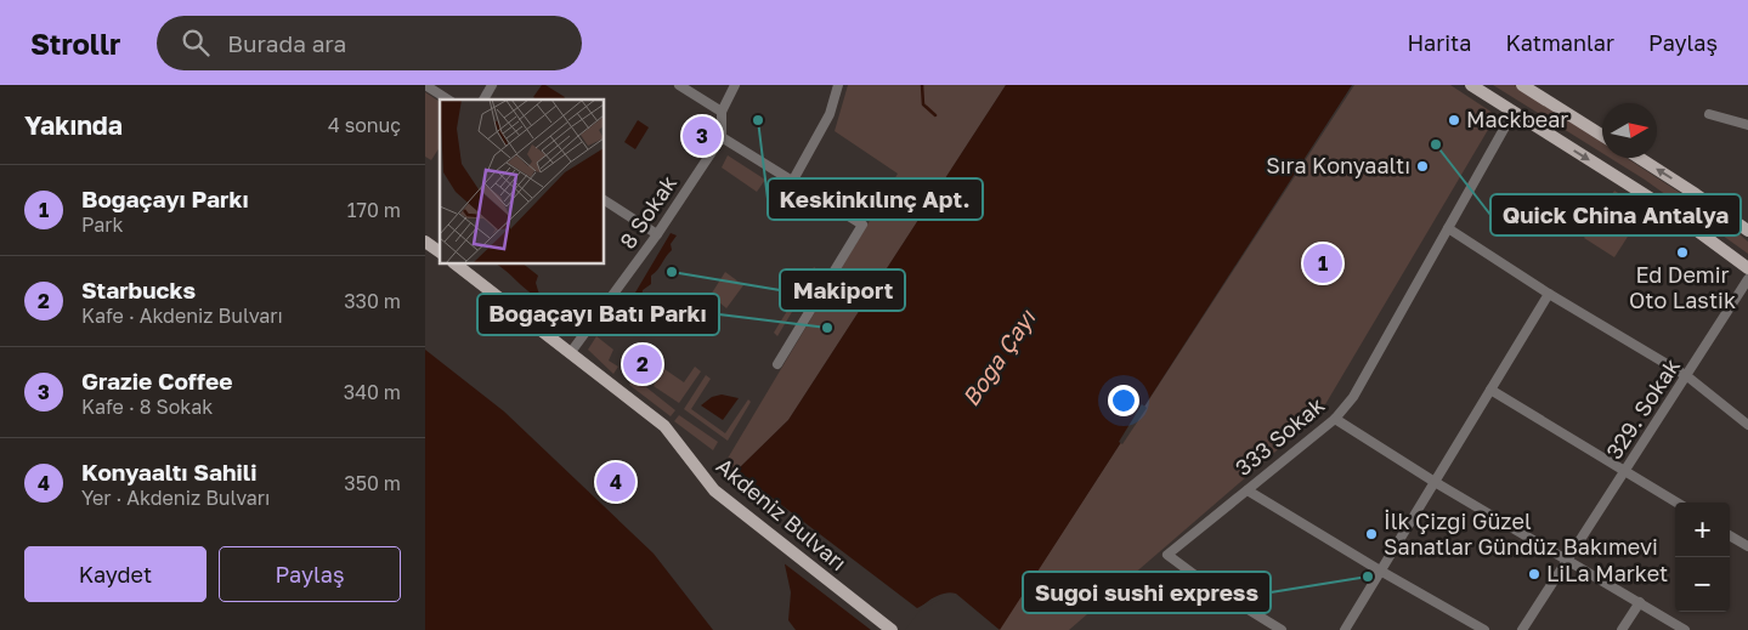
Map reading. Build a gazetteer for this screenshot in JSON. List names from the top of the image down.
{
  "streets": {
    "main road": ["Akdeniz Bulvarı"],
    "street": ["8 Sokak", "329. Sokak", "333 Sokak"]
  },
  "crossings": [
    ["8 Sokak", "Akdeniz Bulvarı"]
  ],
  "water": ["Boğa Çayı"],
  "places": [
    "Keskinkılınç Apt.",
    "Mackbear",
    "Quick China Antalya",
    "Sıra Konyaaltı",
    "Ed Demir Oto Lastik",
    "Makiport",
    "Boğaçayı Batı Parkı",
    "İlk Çizgi Güzel Sanatlar Gündüz Bakımevi",
    "LiLa Market",
    "Sugoi sushi express"
  ],
  "north": "right",
  "page": {
    "header": "Strollr",
    "search": "Burada ara",
    "nav": ["Harita", "Katmanlar", "Paylaş"],
    "heading": ["Yakında", "4 sonuç"],
    "pins": [
      "3",
      "1",
      "2",
      "4"
    ],
    "list": [
      {
        "mark": "1",
        "name": "Boğaçayı Parkı",
        "note": "Park",
        "value": "170 m"
      },
      {
        "mark": "2",
        "name": "Starbucks",
        "note": "Kafe · Akdeniz Bulvarı",
        "value": "330 m"
      },
      {
        "mark": "3",
        "name": "Grazie Coffee",
        "note": "Kafe · 8 Sokak",
        "value": "340 m"
      },
      {
        "mark": "4",
        "name": "Konyaaltı Sahili",
        "note": "Yer · Akdeniz Bulvarı",
        "value": "350 m"
      }
    ],
    "map_buttons": ["+", "−"],
    "buttons": ["Kaydet", "Paylaş"]
  }
}
